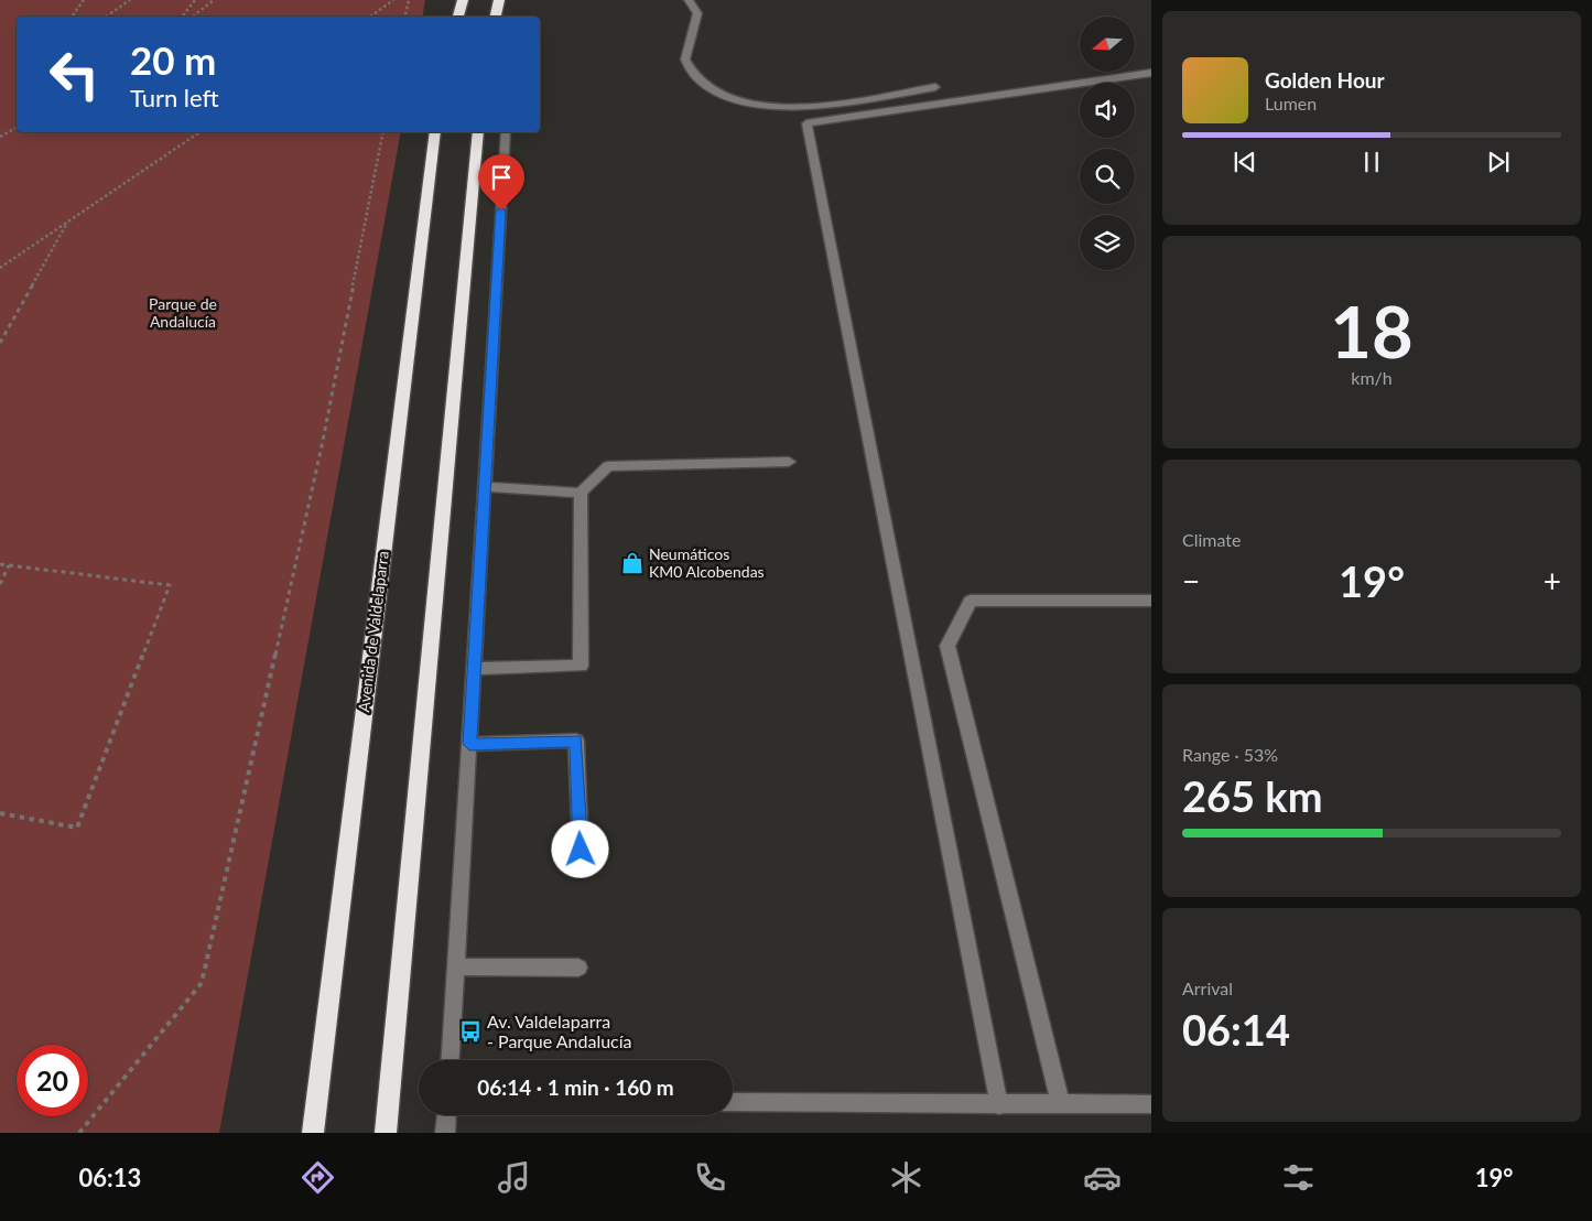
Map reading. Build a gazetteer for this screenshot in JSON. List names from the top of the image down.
{
  "streets": {
    "highway": ["Avenida de Valdelaparra"]
  },
  "parks": ["Parque de Andalucía"],
  "places": {
    "shop": ["Neumáticos KM0 Alcobendas"],
    "bus stop": ["Av. Valdelaparra - Parque Andalucía"]
  },
  "north": "left",
  "page": {
    "turn": ["20 m", "Turn left"],
    "song": ["Golden Hour", "Lumen"],
    "tile": [
      ["18", "km/h"],
      "Climate",
      ["Range · 53%", "265 km"],
      ["Arrival", "06:14"]
    ],
    "heat": ["−", "19°", "+"],
    "limit": "20",
    "trip": "06:14 · 1 min · 160 m",
    "tabs": ["06:13", "19°"]
  }
}
